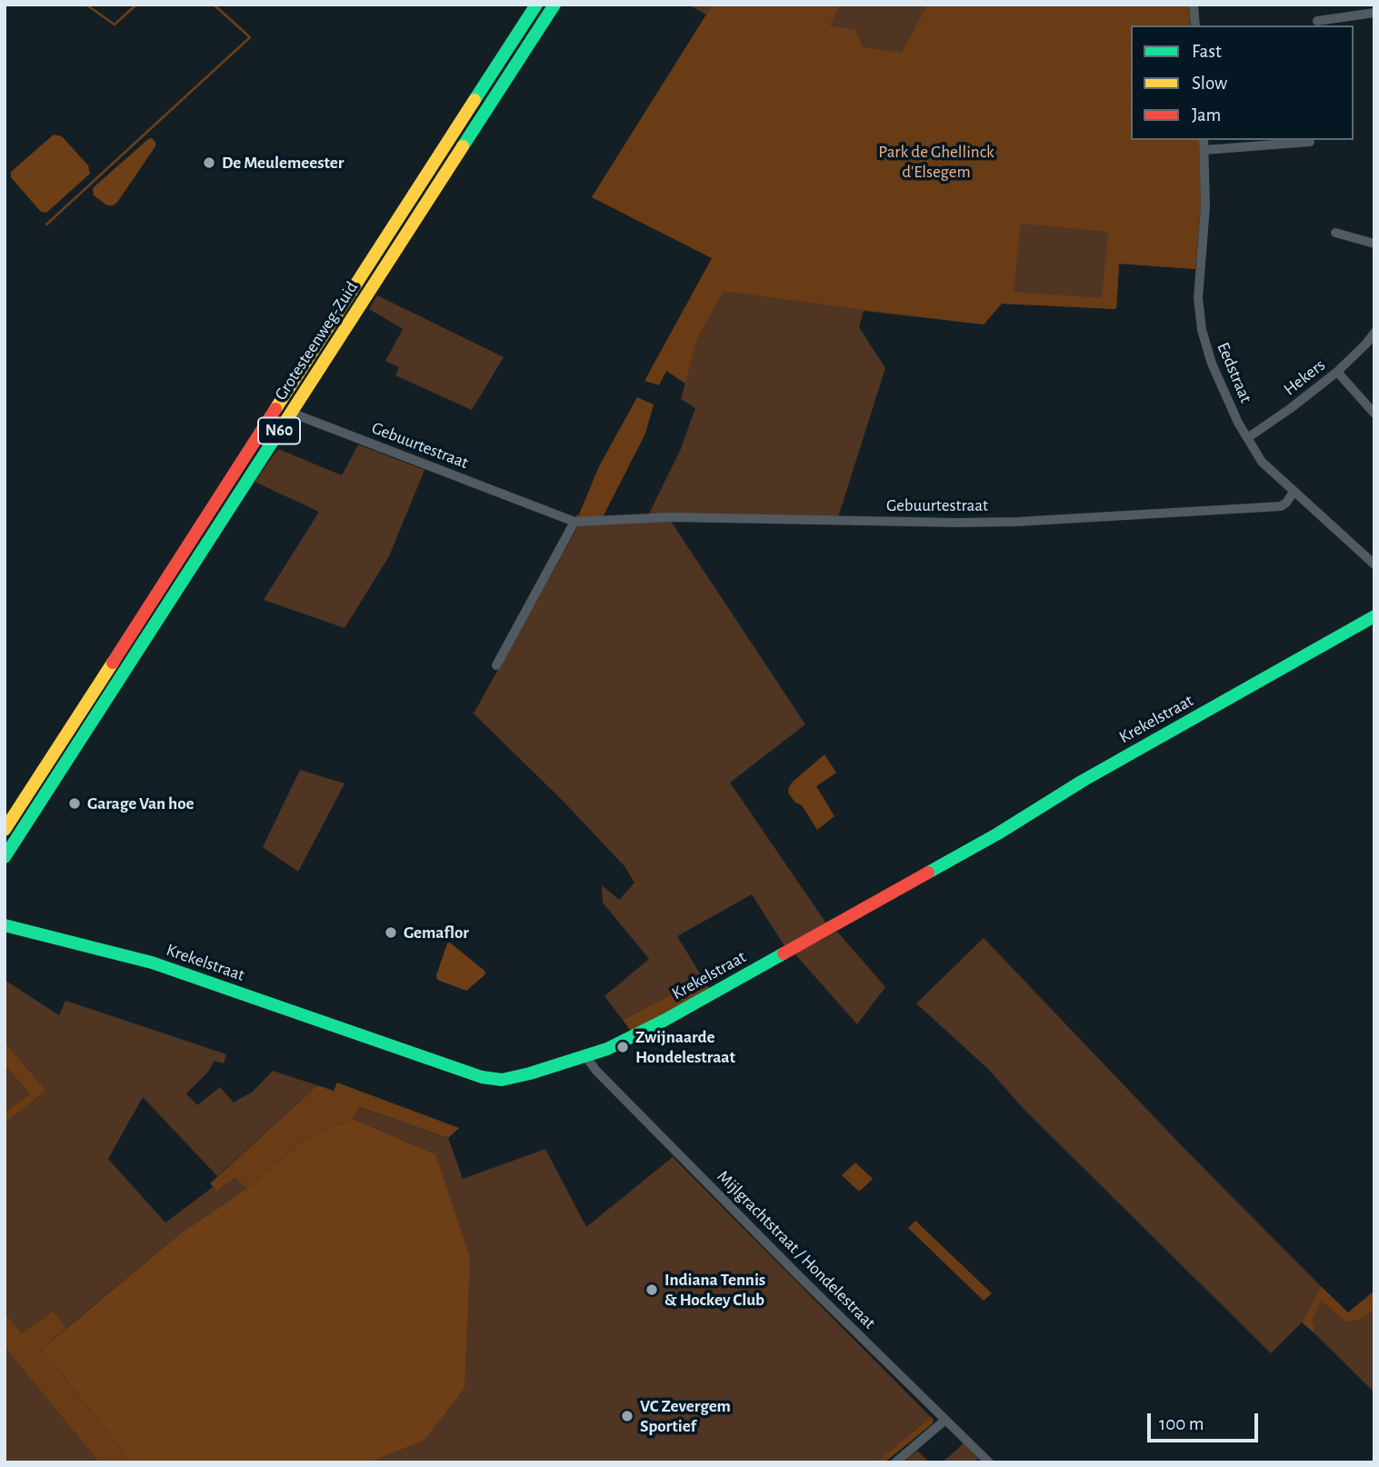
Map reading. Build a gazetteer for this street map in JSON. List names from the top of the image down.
{
  "streets": {
    "main road": ["Grotesteenweg-Zuid", "N60", "Krekelstraat"],
    "street": [
      "Eedstraat",
      "Hekers",
      "Gebuurtestraat",
      "Mijlgrachtstraat / Hondelestraat"
    ]
  },
  "crossings": [
    ["Grotesteenweg-Zuid", "Gebuurtestraat"],
    ["Eedstraat", "Hekers"],
    ["Eedstraat", "Gebuurtestraat"],
    ["Krekelstraat", "Mijlgrachtstraat / Hondelestraat"]
  ],
  "parks": ["Park de Ghellinck d'Elsegem"],
  "places": [
    "De Meulemeester",
    "Garage Van hoe",
    "Gemaflor",
    "Zwijnaarde Hondelestraat",
    "Indiana Tennis & Hockey Club",
    "VC Zevergem Sportief"
  ],
  "legend": ["Fast", "Slow", "Jam"],
  "scale_bar": "100 m"
}
